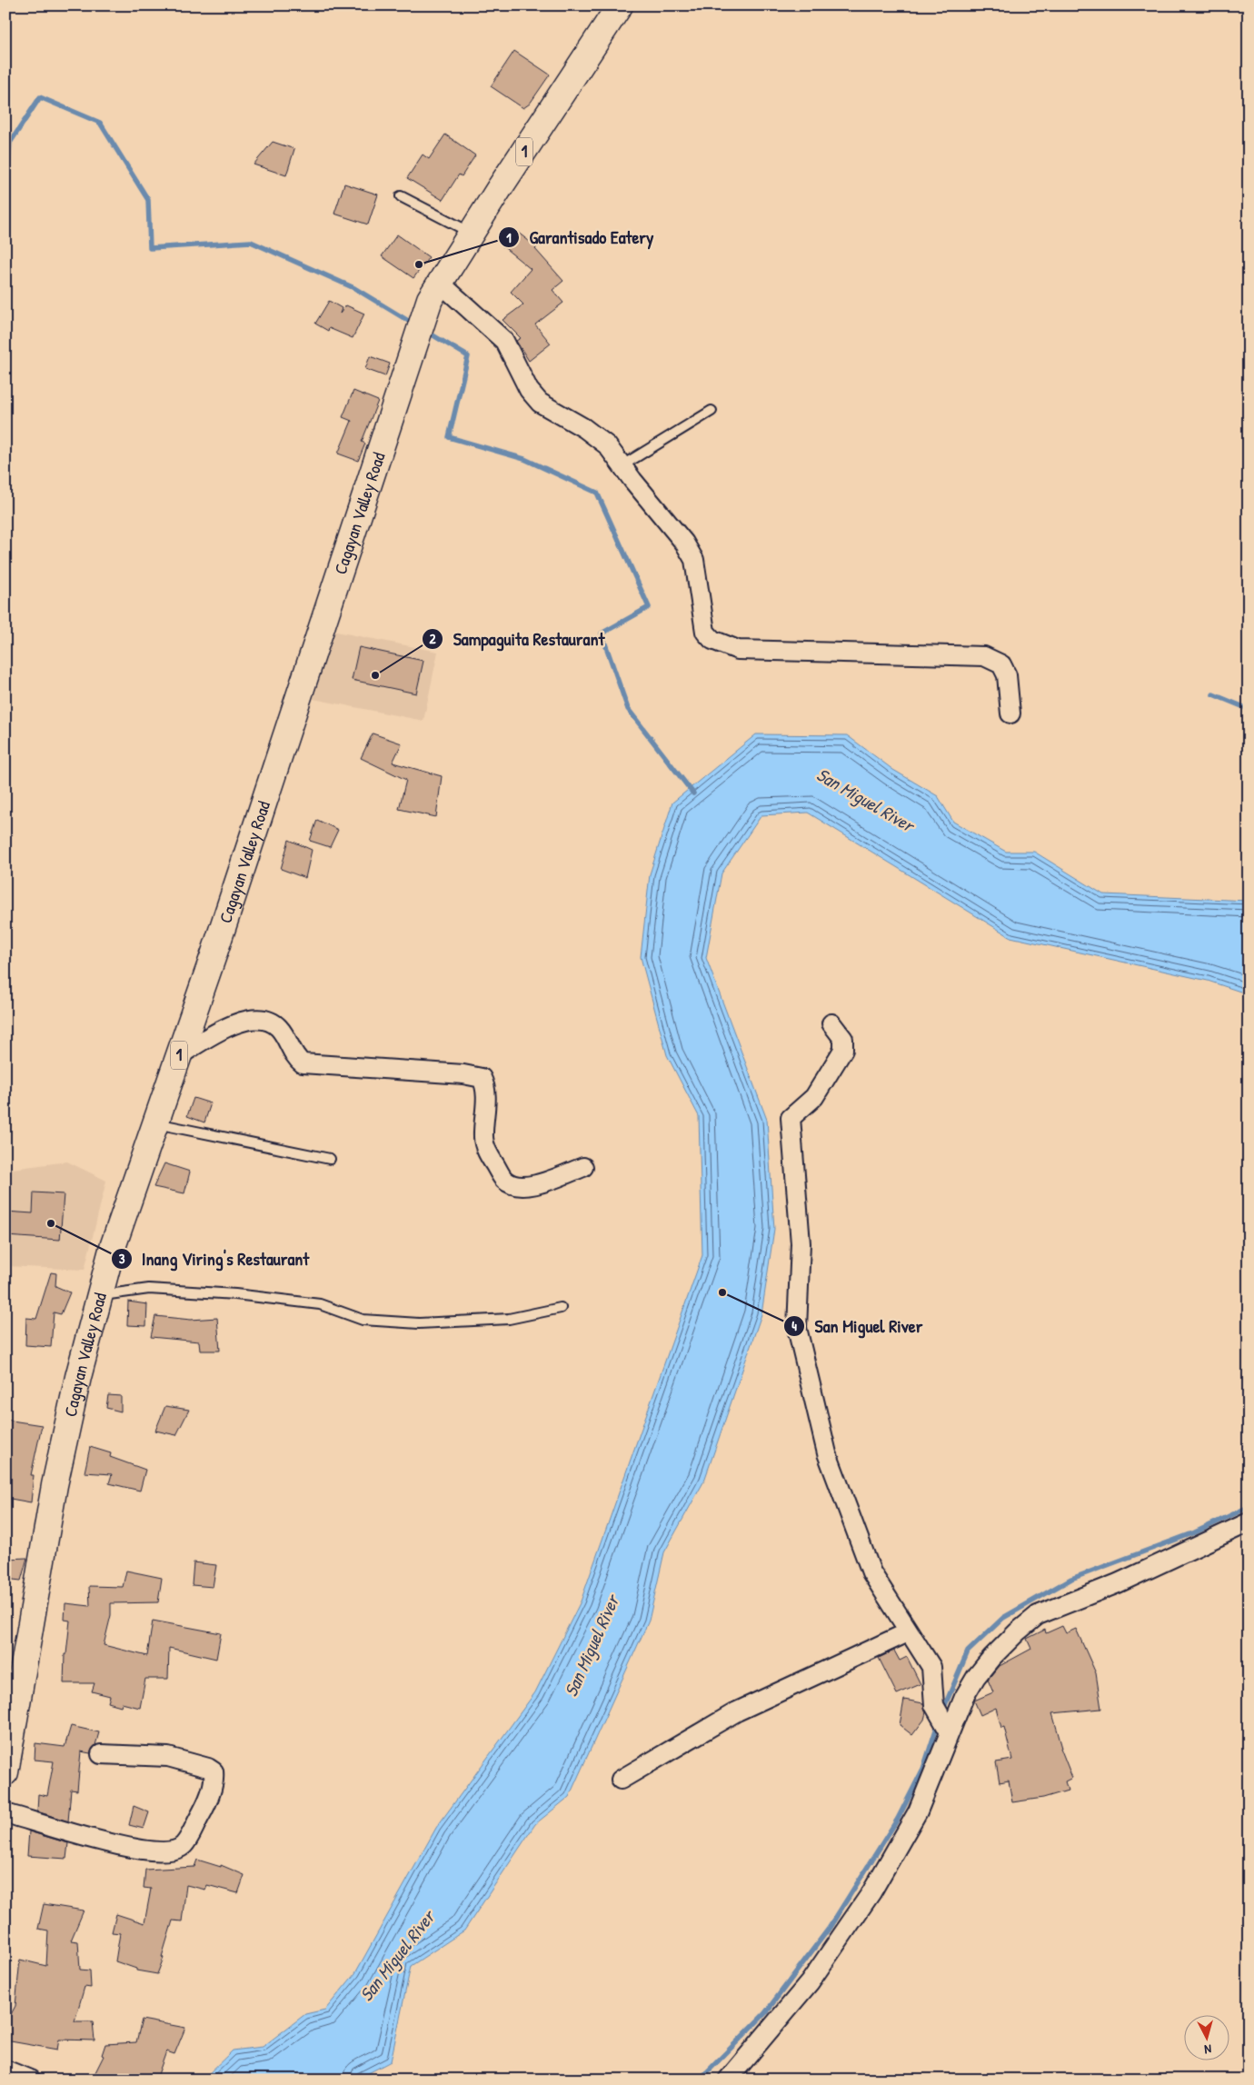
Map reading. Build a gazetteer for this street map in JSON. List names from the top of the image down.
{
  "streets": {
    "highway": ["1", "Cagayan Valley Road"]
  },
  "water": ["San Miguel River"],
  "places": [
    "Garantisado Eatery",
    "Sampaguita Restaurant",
    "Inang Viring's Restaurant",
    "San Miguel River"
  ],
  "north": "bottom"
}
